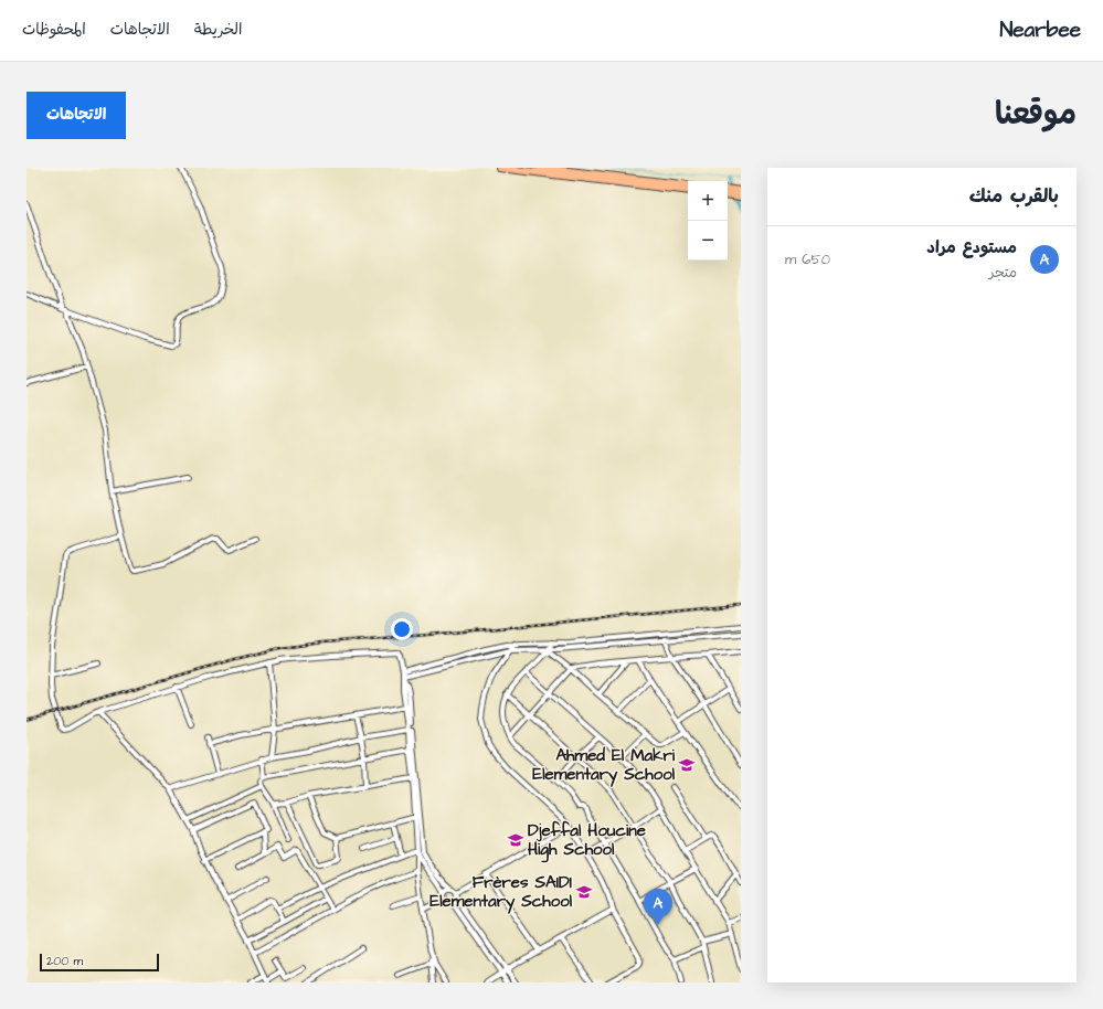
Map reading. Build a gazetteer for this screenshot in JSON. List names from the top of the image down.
{
  "places": {
    "school or university": ["Ahmed El Makri Elementary School", "Djeffal Houcine High School", "Frères SAIDI Elementary School"]
  },
  "scale_bar": "200 m",
  "page": {
    "header": "Nearbee",
    "nav": ["الخريطة", "الاتجاهات", "المحفوظات"],
    "title": "موقعنا",
    "buttons": "الاتجاهات",
    "heading": "بالقرب منك",
    "map_buttons": ["+", "−"],
    "list": [
      {
        "mark": "A",
        "name": "مستودع مراد",
        "note": "متجر",
        "value": "650 m"
      }
    ],
    "pins": "A",
    "scale": "200 m"
  }
}
